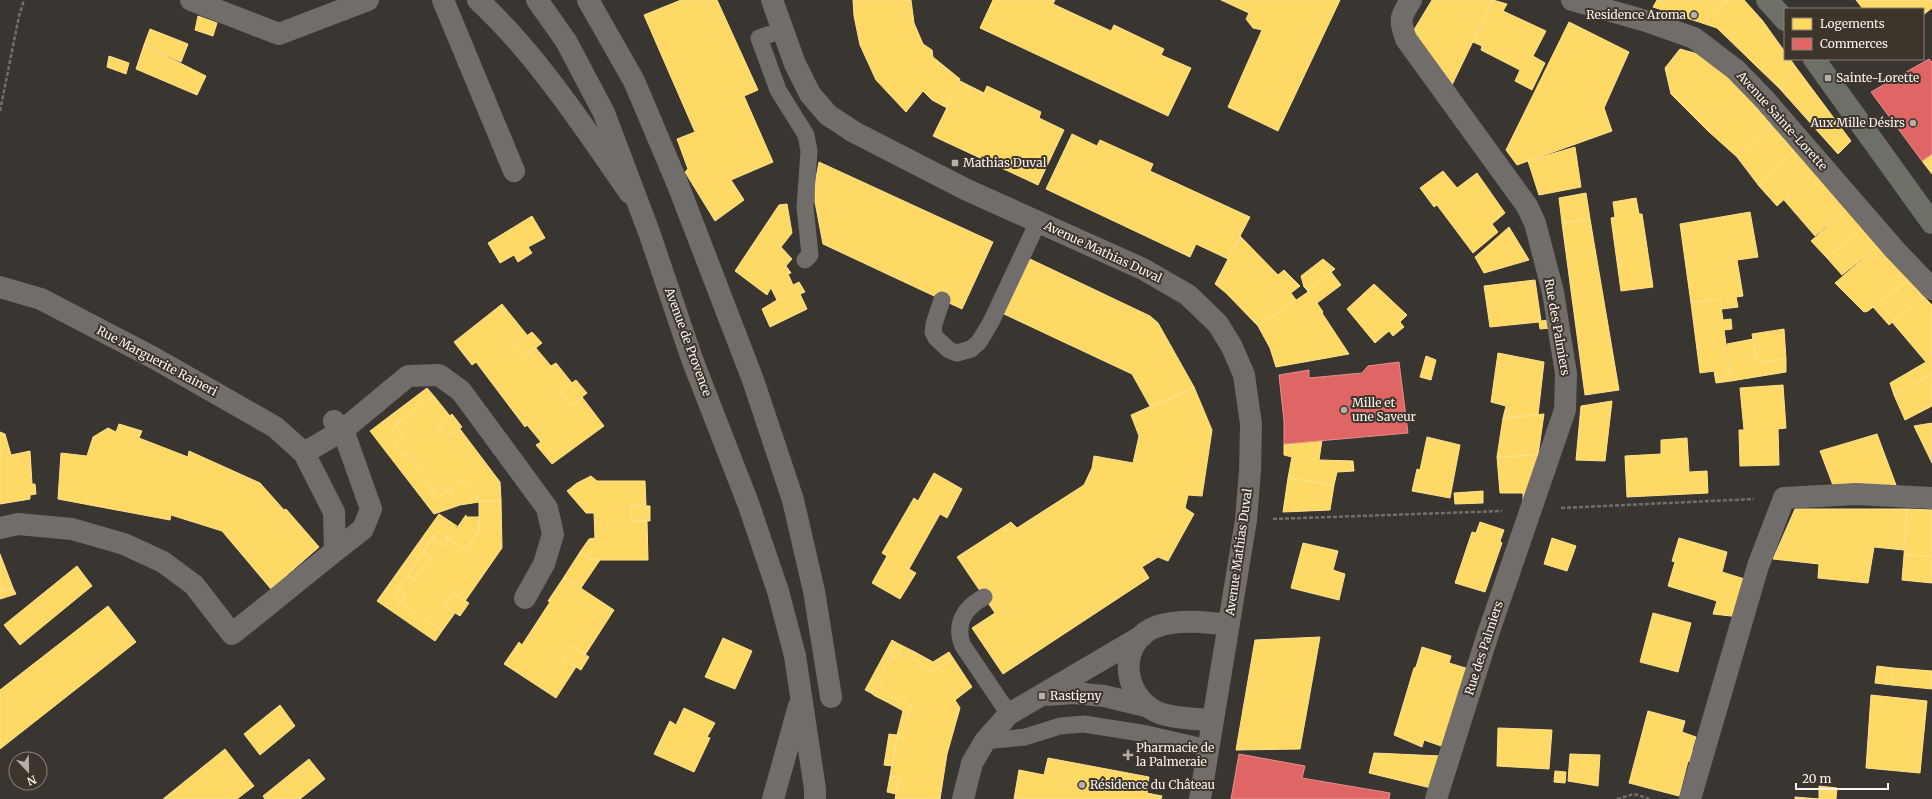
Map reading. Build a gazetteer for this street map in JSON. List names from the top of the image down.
{
  "streets": {
    "street": [
      "Avenue Sainte-Lorette",
      "Avenue Mathias Duval",
      "Rue des Palmiers",
      "Avenue de Provence",
      "Rue Marguerite Raineri"
    ]
  },
  "places": {
    "other": [
      "Residence Aroma",
      "Aux Mille Désirs",
      "Mille et une Saveur",
      "Résidence du Château"
    ],
    "transit": ["Sainte-Lorette", "Mathias Duval", "Rastigny"],
    "health": ["Pharmacie de la Palmeraie"]
  },
  "legend": ["Logements", "Commerces"],
  "scale_bar": "20 m",
  "north": "bottom"
}
